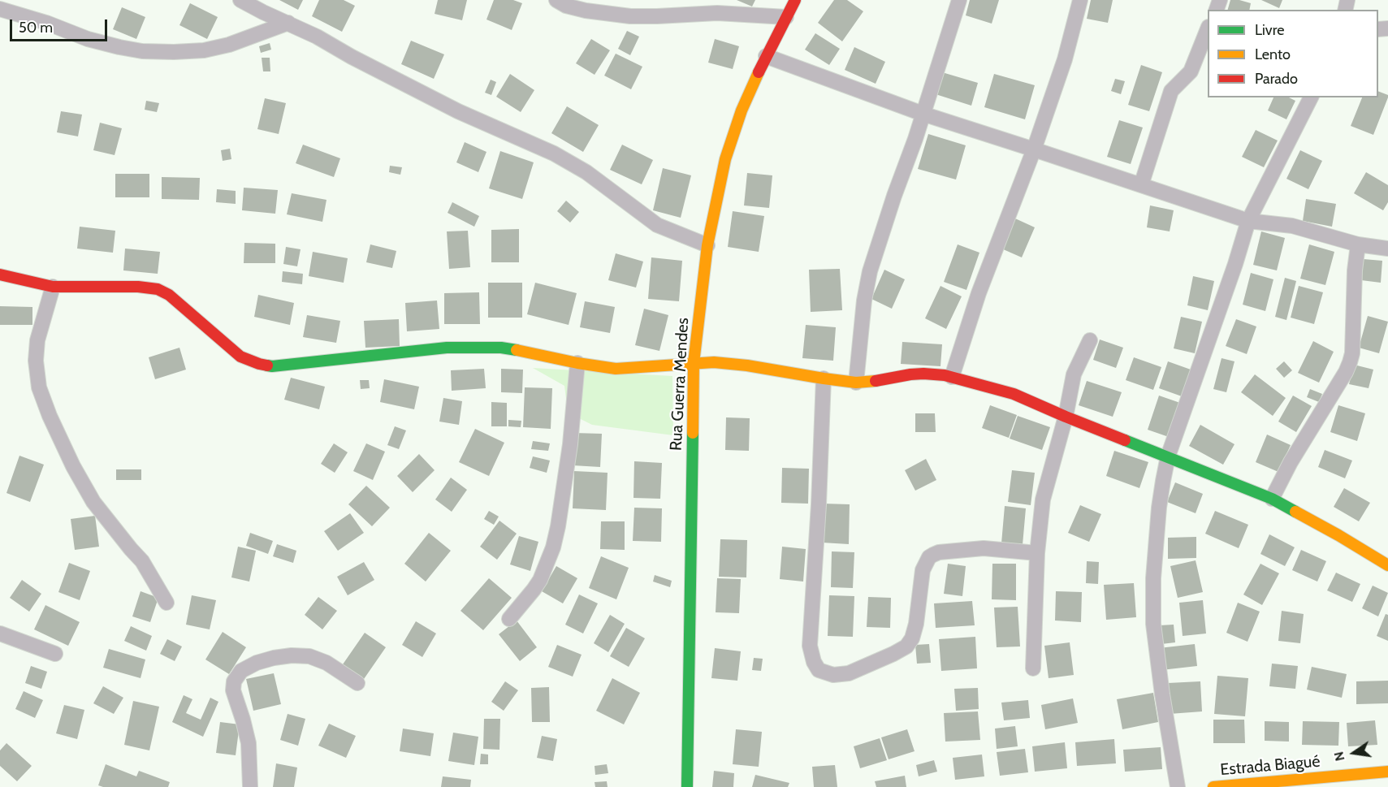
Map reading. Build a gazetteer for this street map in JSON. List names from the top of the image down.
{
  "streets": {
    "street": ["Rua Guerra Mendes", "Estrada Biagué"]
  },
  "legend": ["Livre", "Lento", "Parado"],
  "scale_bar": "50 m",
  "north": "left"
}
